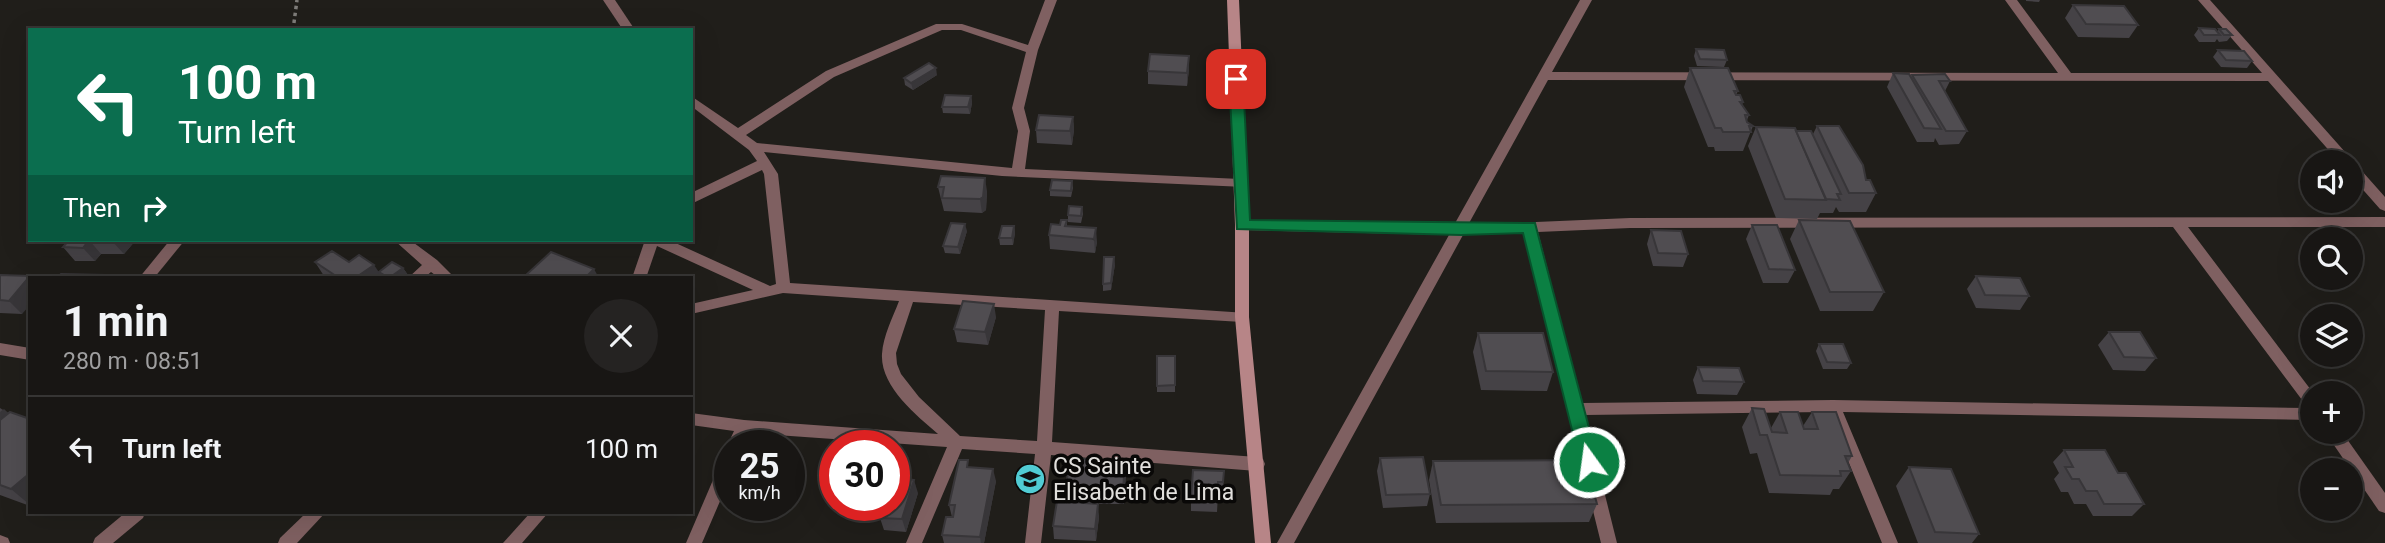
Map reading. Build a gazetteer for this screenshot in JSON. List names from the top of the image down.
{
  "places": {
    "school or university": ["CS Sainte Elisabeth de Lima"]
  },
  "page": {
    "turn": ["100 m", "Turn left"],
    "map_buttons": ["+", "−"],
    "then": "Then",
    "heading": ["1 min", "280 m · 08:51"],
    "list": [
      {
        "name": "Turn left",
        "value": "100 m"
      }
    ],
    "speed": "25 km/h",
    "limit": "30"
  }
}
